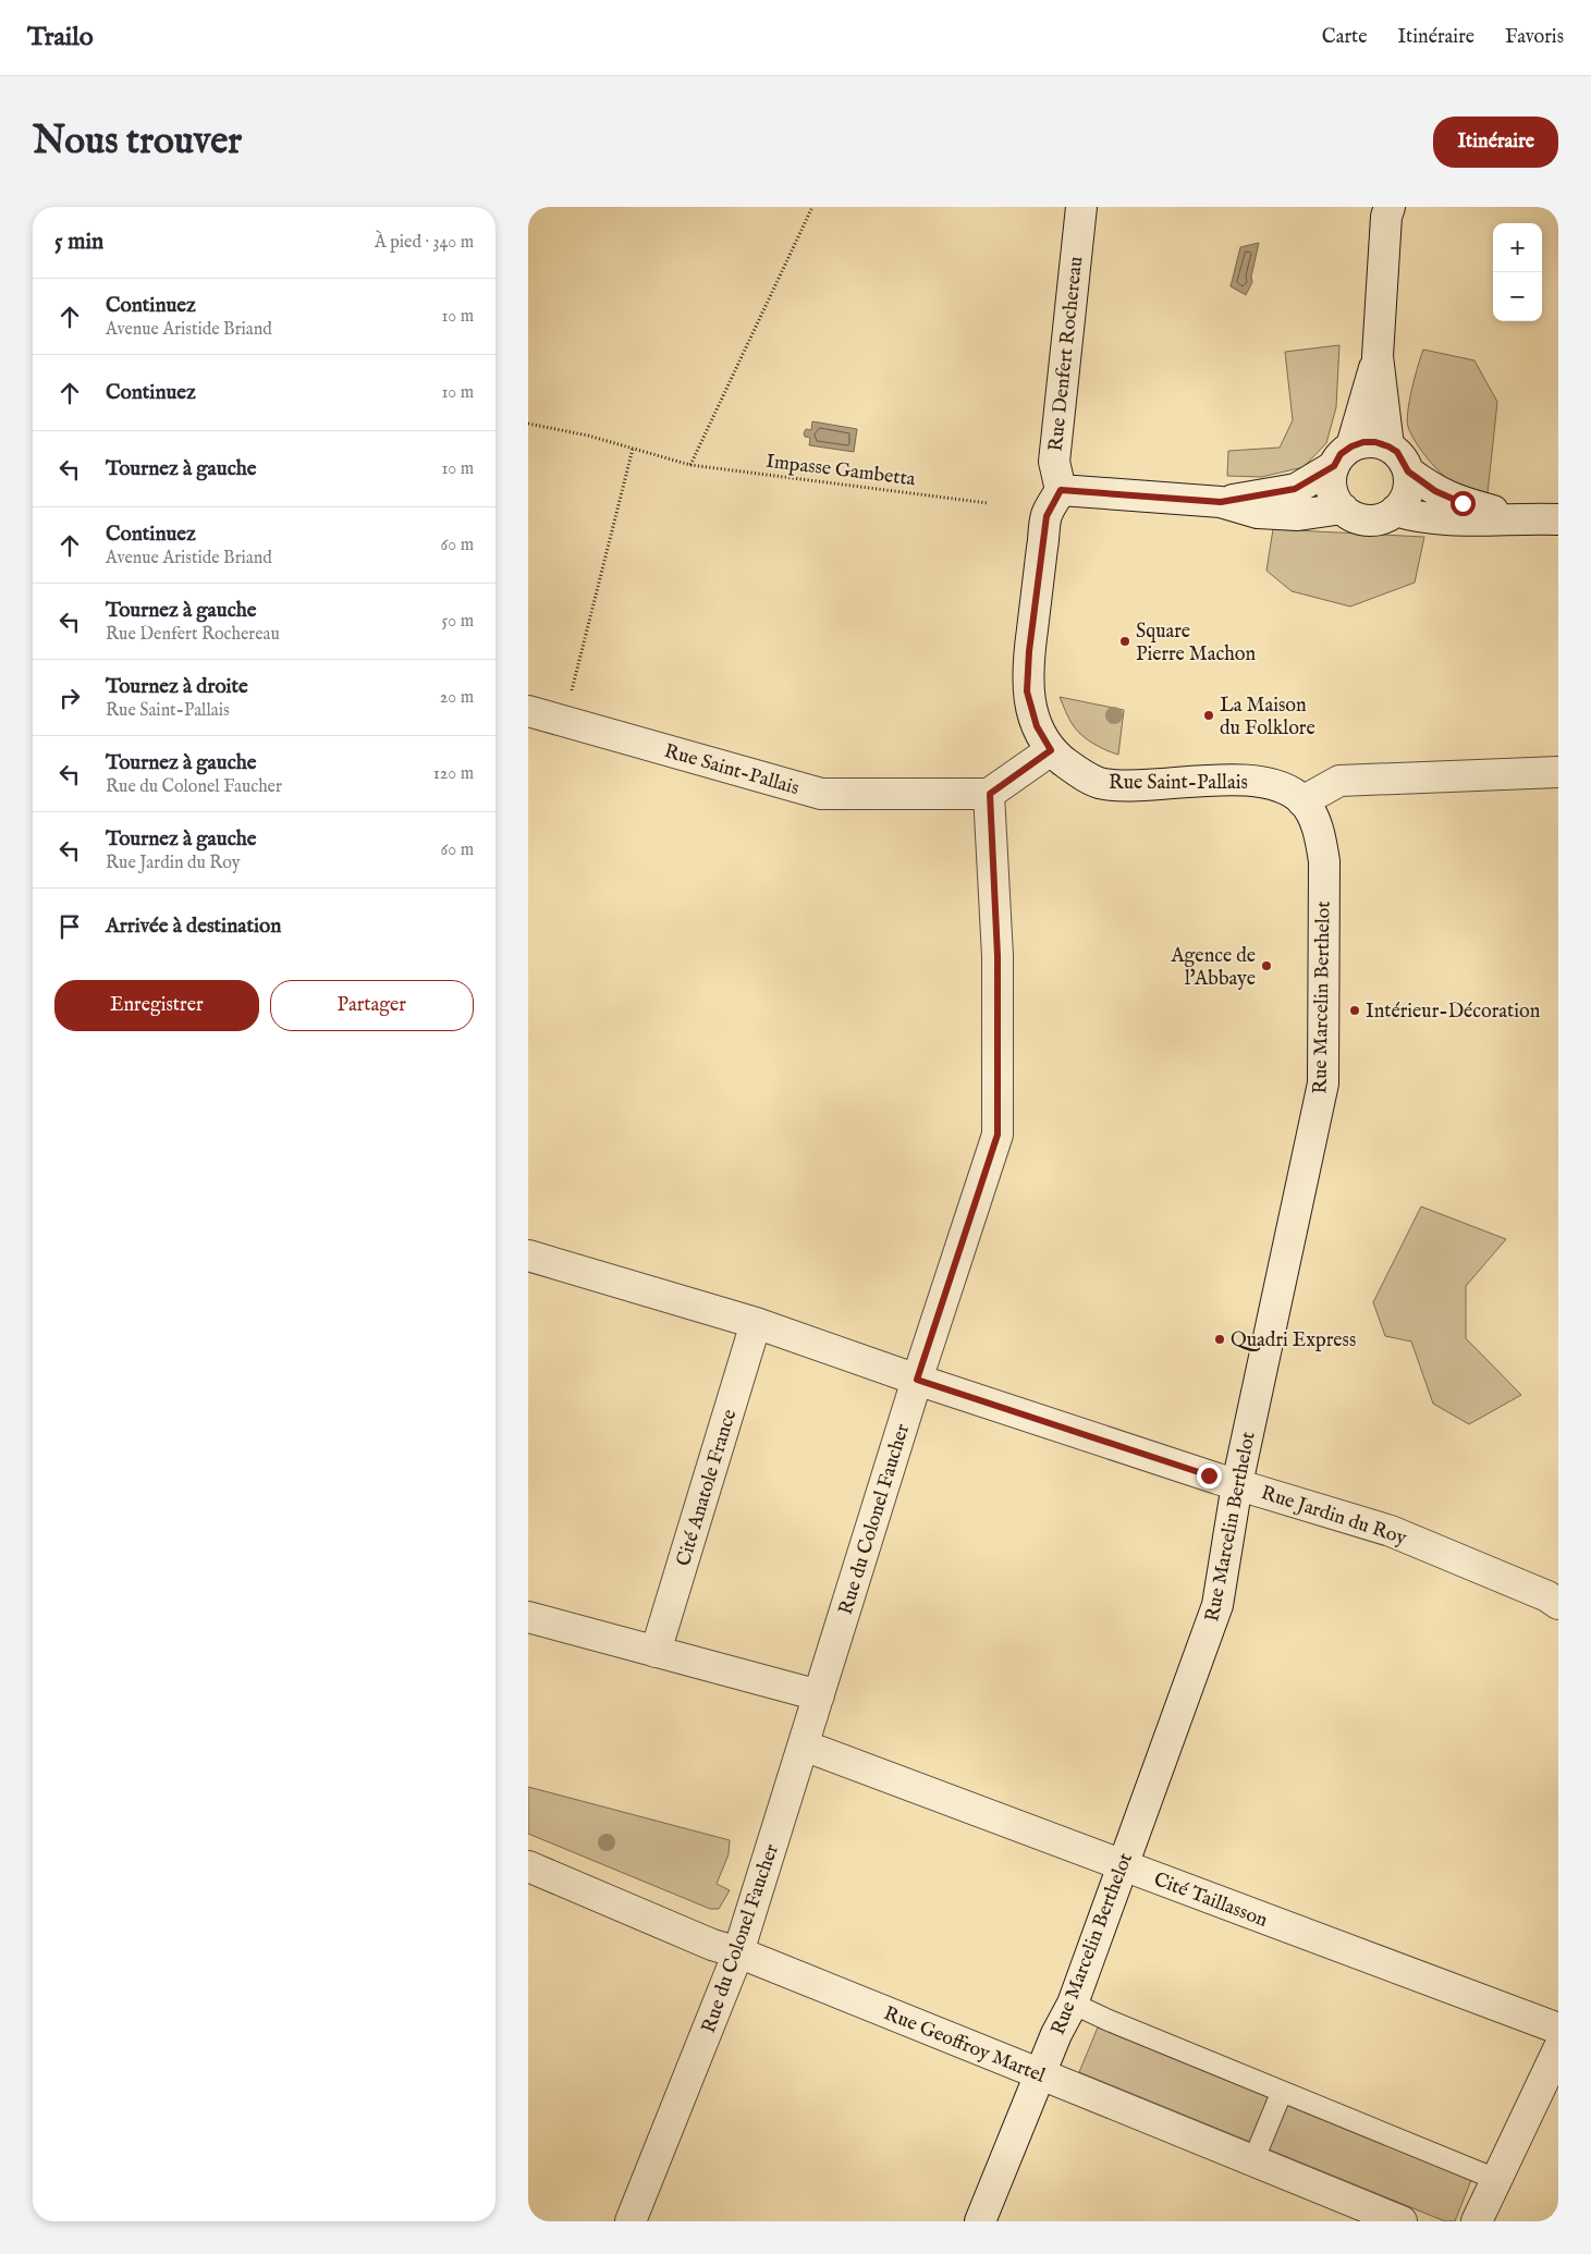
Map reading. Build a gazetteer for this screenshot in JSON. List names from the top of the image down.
{
  "streets": {
    "street": [
      "Rue Denfert Rochereau",
      "Rue Saint-Pallais",
      "Rue Marcelin Berthelot",
      "Cité Anatole France",
      "Rue Jardin du Roy",
      "Rue du Colonel Faucher",
      "Cité Taillasson",
      "Rue Geoffroy Martel"
    ],
    "path": ["Impasse Gambetta"]
  },
  "crossings": [
    ["Rue Saint-Pallais", "Rue Marcelin Berthelot"],
    ["Rue Saint-Pallais", "Rue du Colonel Faucher"],
    ["Rue Marcelin Berthelot", "Rue Jardin du Roy"],
    ["Rue Marcelin Berthelot", "Cité Taillasson"],
    ["Rue Marcelin Berthelot", "Rue Geoffroy Martel"],
    ["Rue Jardin du Roy", "Rue du Colonel Faucher"],
    ["Rue du Colonel Faucher", "Cité Taillasson"],
    ["Rue du Colonel Faucher", "Rue Geoffroy Martel"]
  ],
  "places": [
    "Square Pierre Machon",
    "La Maison du Folklore",
    "Agence de l'Abbaye",
    "Intérieur-Décoration",
    "Quadri Express"
  ],
  "page": {
    "header": "Trailo",
    "nav": ["Carte", "Itinéraire", "Favoris"],
    "buttons": [
      "Itinéraire",
      ["Enregistrer", "Partager"]
    ],
    "title": "Nous trouver",
    "heading": ["5 min", "À pied · 340 m"],
    "map_buttons": ["+", "−"],
    "list": [
      ["Continuez", "Avenue Aristide Briand", "10 m"],
      ["Continuez", "10 m"],
      ["Tournez à gauche", "10 m"],
      ["Continuez", "Avenue Aristide Briand", "60 m"],
      ["Tournez à gauche", "Rue Denfert Rochereau", "50 m"],
      ["Tournez à droite", "Rue Saint-Pallais", "20 m"],
      ["Tournez à gauche", "Rue du Colonel Faucher", "120 m"],
      ["Tournez à gauche", "Rue Jardin du Roy", "60 m"],
      "Arrivée à destination"
    ]
  }
}
